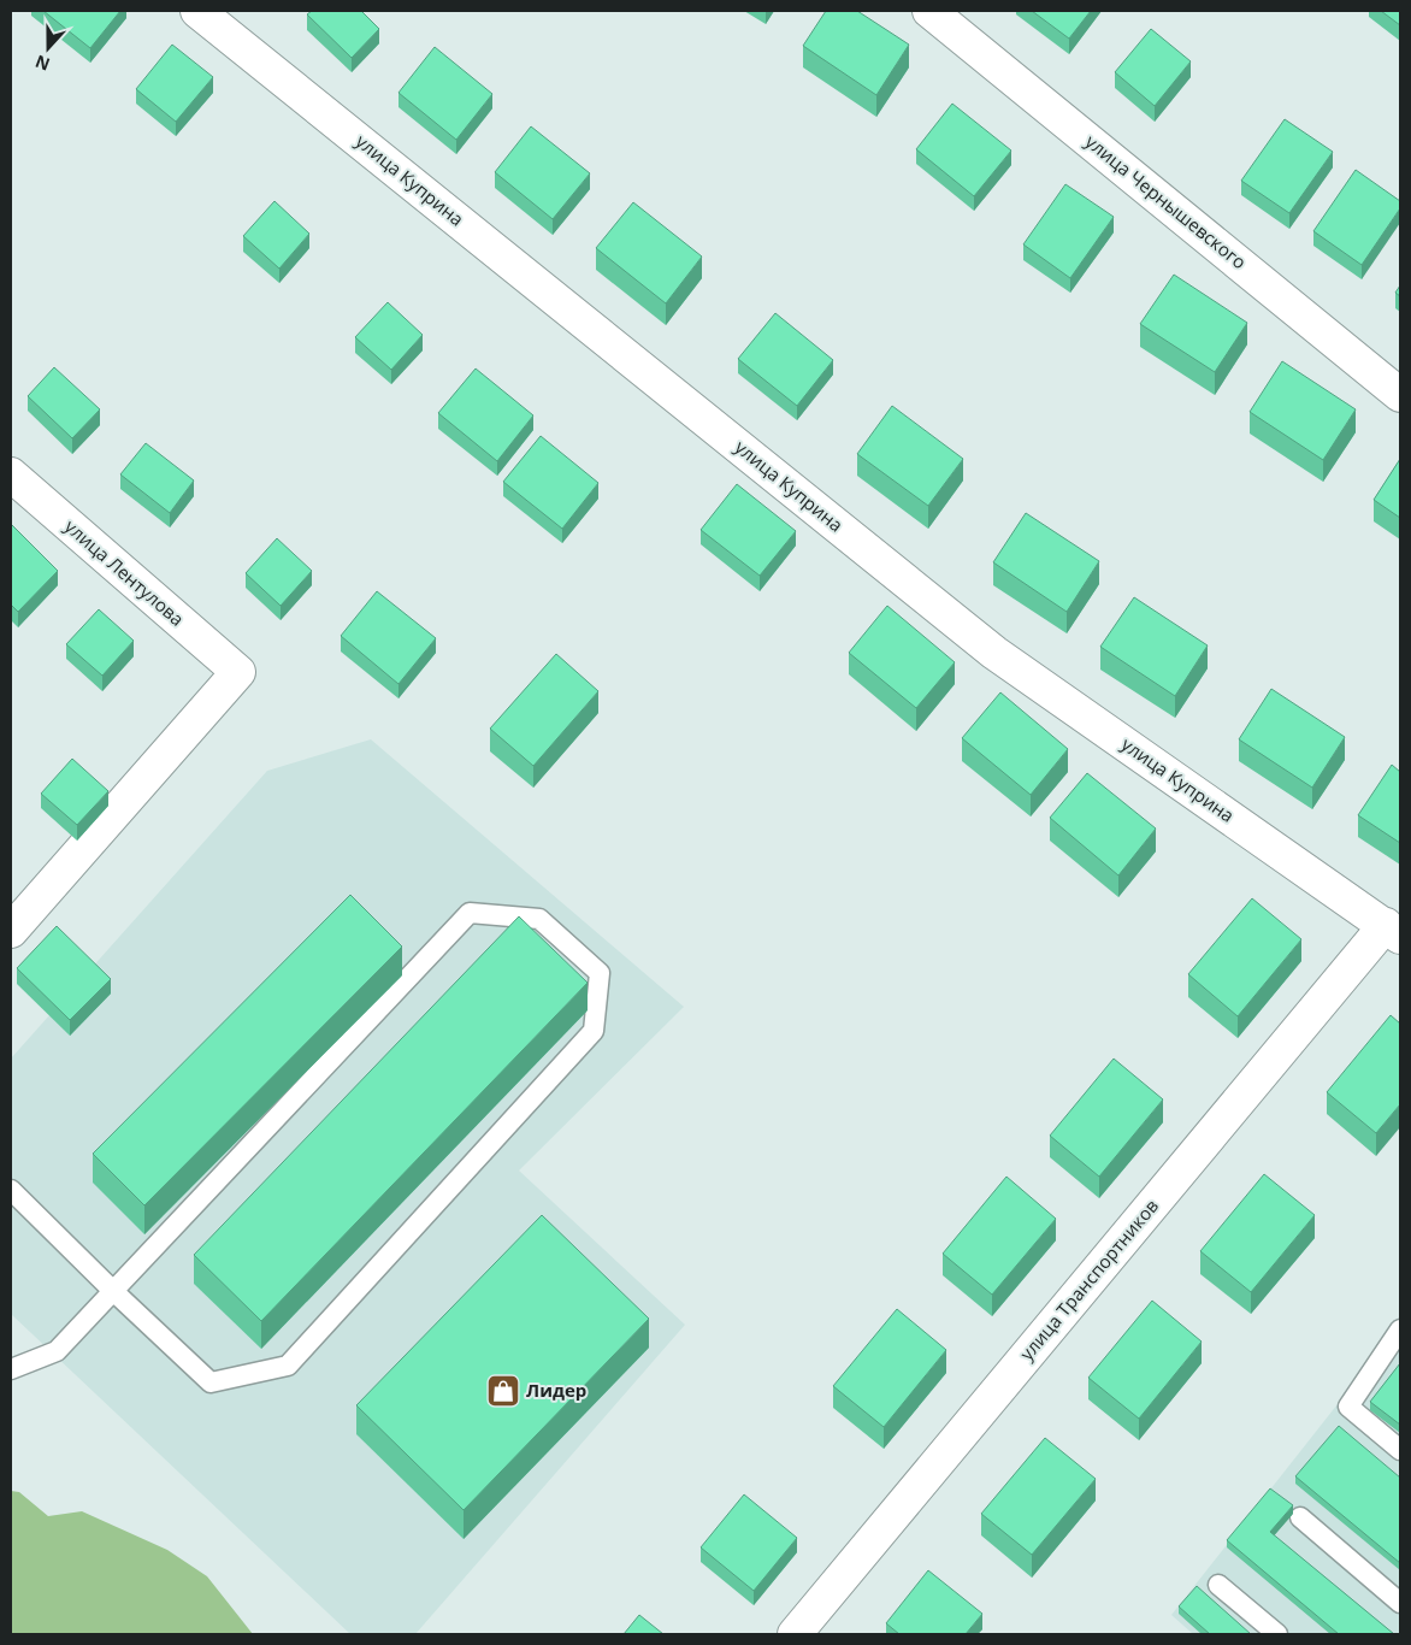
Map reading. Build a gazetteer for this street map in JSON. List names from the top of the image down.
{
  "streets": {
    "street": [
      "улица Куприна",
      "улица Чернышевского",
      "улица Лентулова",
      "улица Транспортников"
    ]
  },
  "crossings": [
    ["улица Куприна", "улица Транспортников"]
  ],
  "places": {
    "shop": ["Лидер"]
  },
  "north": "bottom"
}
